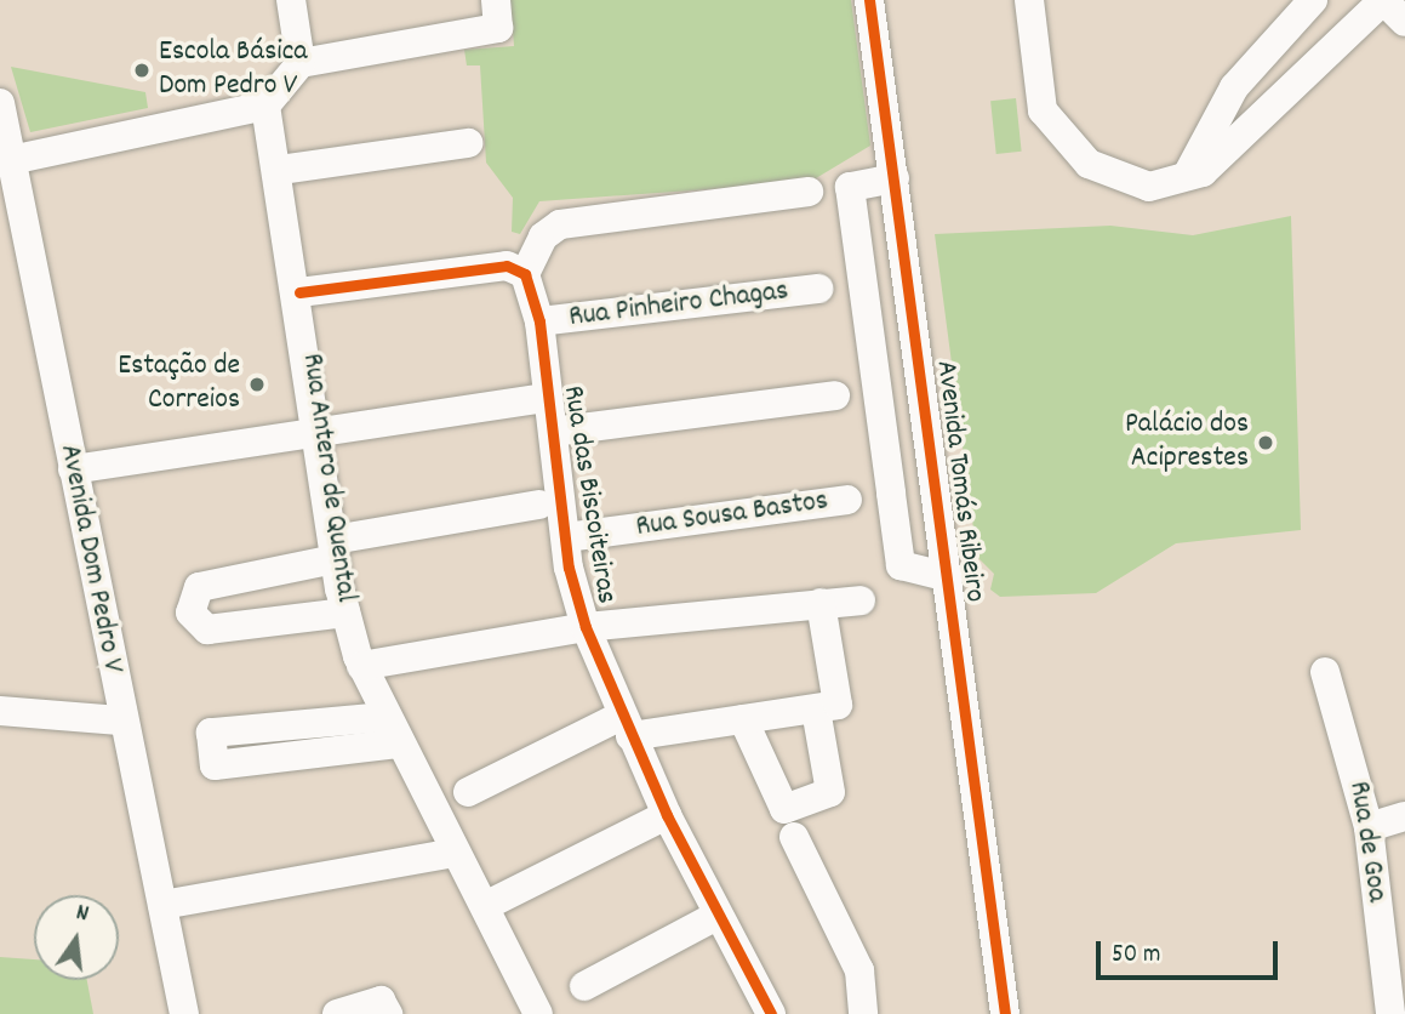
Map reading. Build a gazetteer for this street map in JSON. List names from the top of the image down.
{
  "streets": {
    "street": [
      "Rua Pinheiro Chagas",
      "Rua Antero de Quental",
      "Avenida Tomás Ribeiro",
      "Rua das Biscoiteiras",
      "Rua Sousa Bastos",
      "Avenida Dom Pedro V",
      "Rua de Goa"
    ]
  },
  "crossings": [
    ["Rua Pinheiro Chagas", "Rua das Biscoiteiras"],
    ["Rua das Biscoiteiras", "Rua Sousa Bastos"]
  ],
  "places": ["Escola Básica Dom Pedro V", "Estação de Correios", "Palácio dos Aciprestes"],
  "scale_bar": "50 m",
  "north": "top"
}
